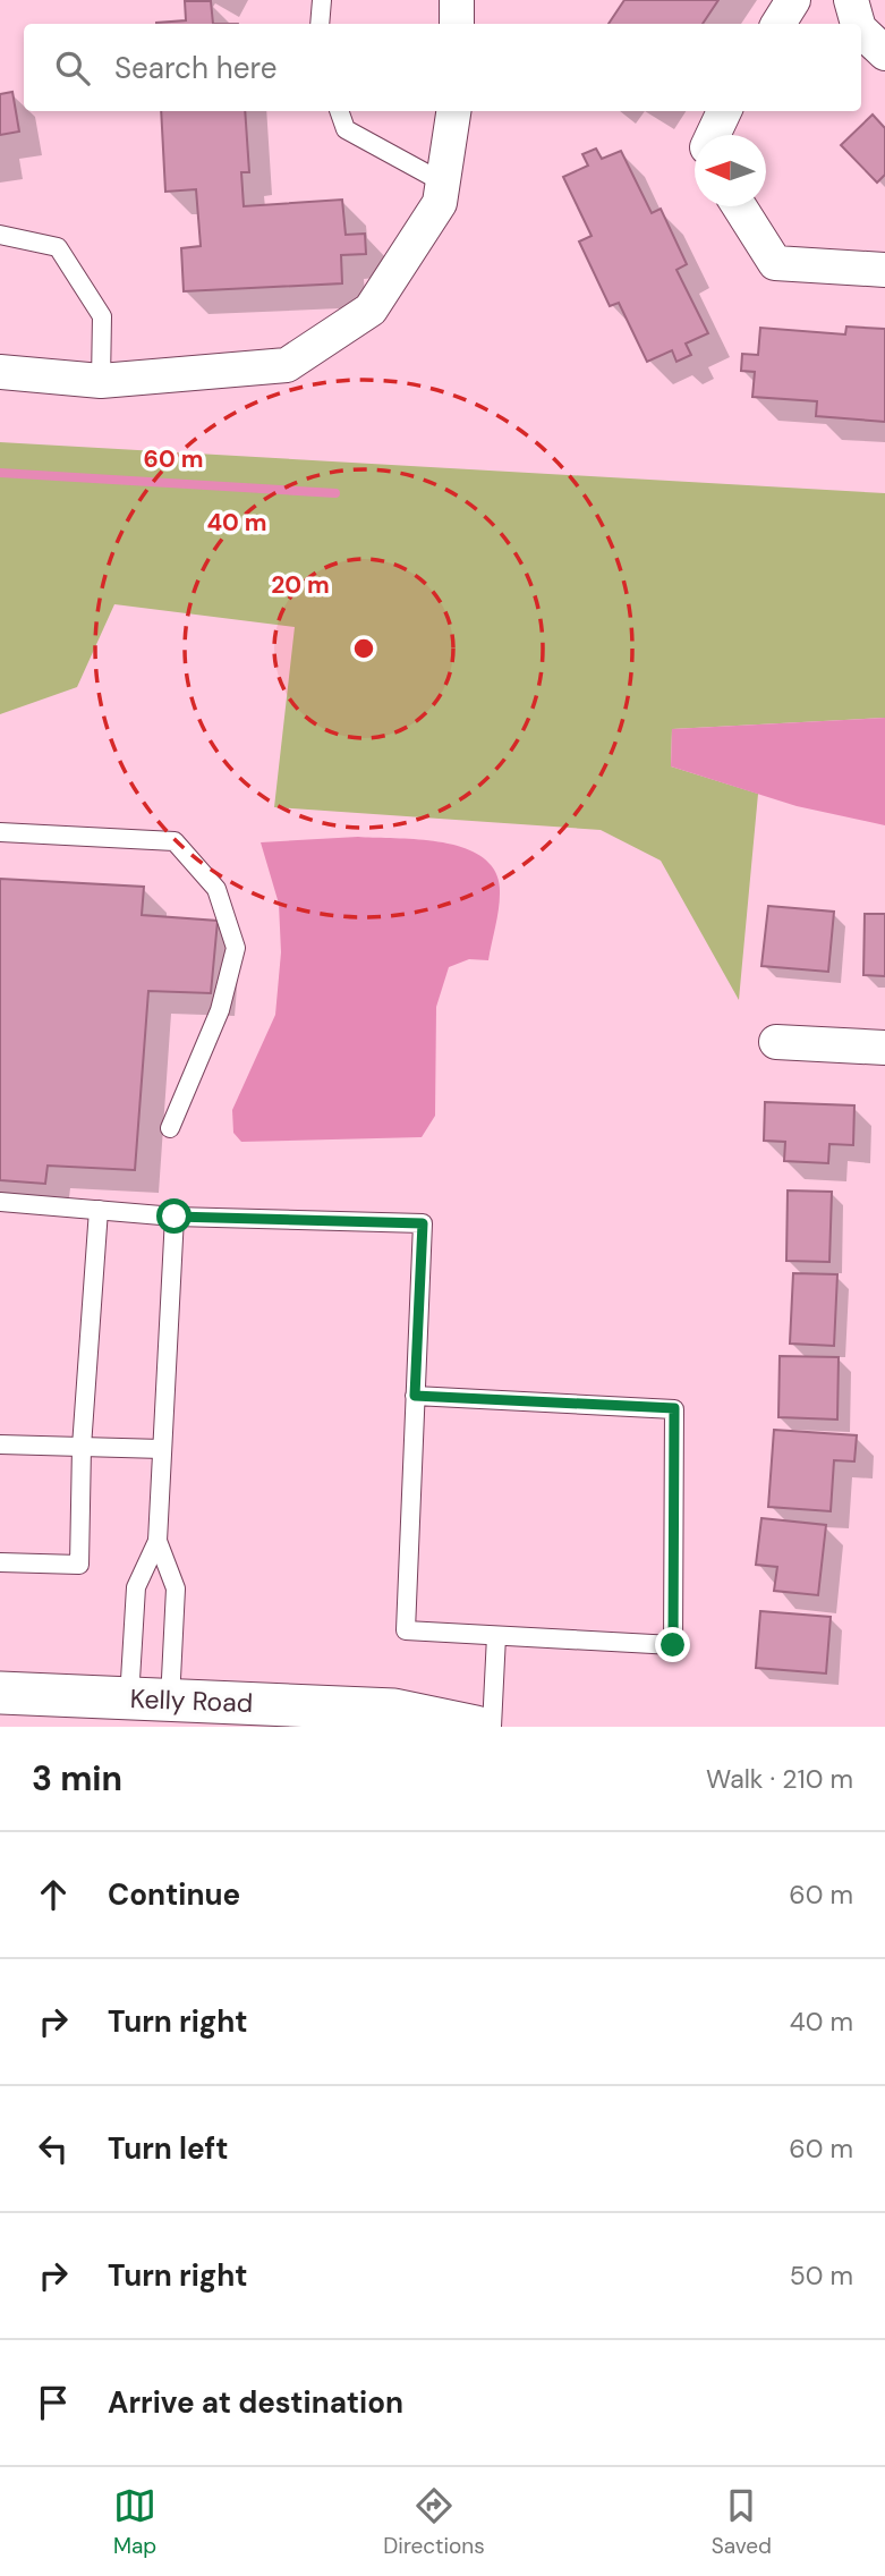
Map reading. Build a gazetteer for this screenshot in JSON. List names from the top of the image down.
{
  "streets": {
    "street": ["Kelly Road"]
  },
  "north": "left",
  "page": {
    "search": "Search here",
    "heading": ["3 min", "Walk · 210 m"],
    "list": [
      ["Continue", "60 m"],
      ["Turn right", "40 m"],
      ["Turn left", "60 m"],
      ["Turn right", "50 m"],
      "Arrive at destination"
    ],
    "nav": ["Map", "Directions", "Saved"]
  },
  "rings": ["60 m", "40 m", "20 m"]
}
